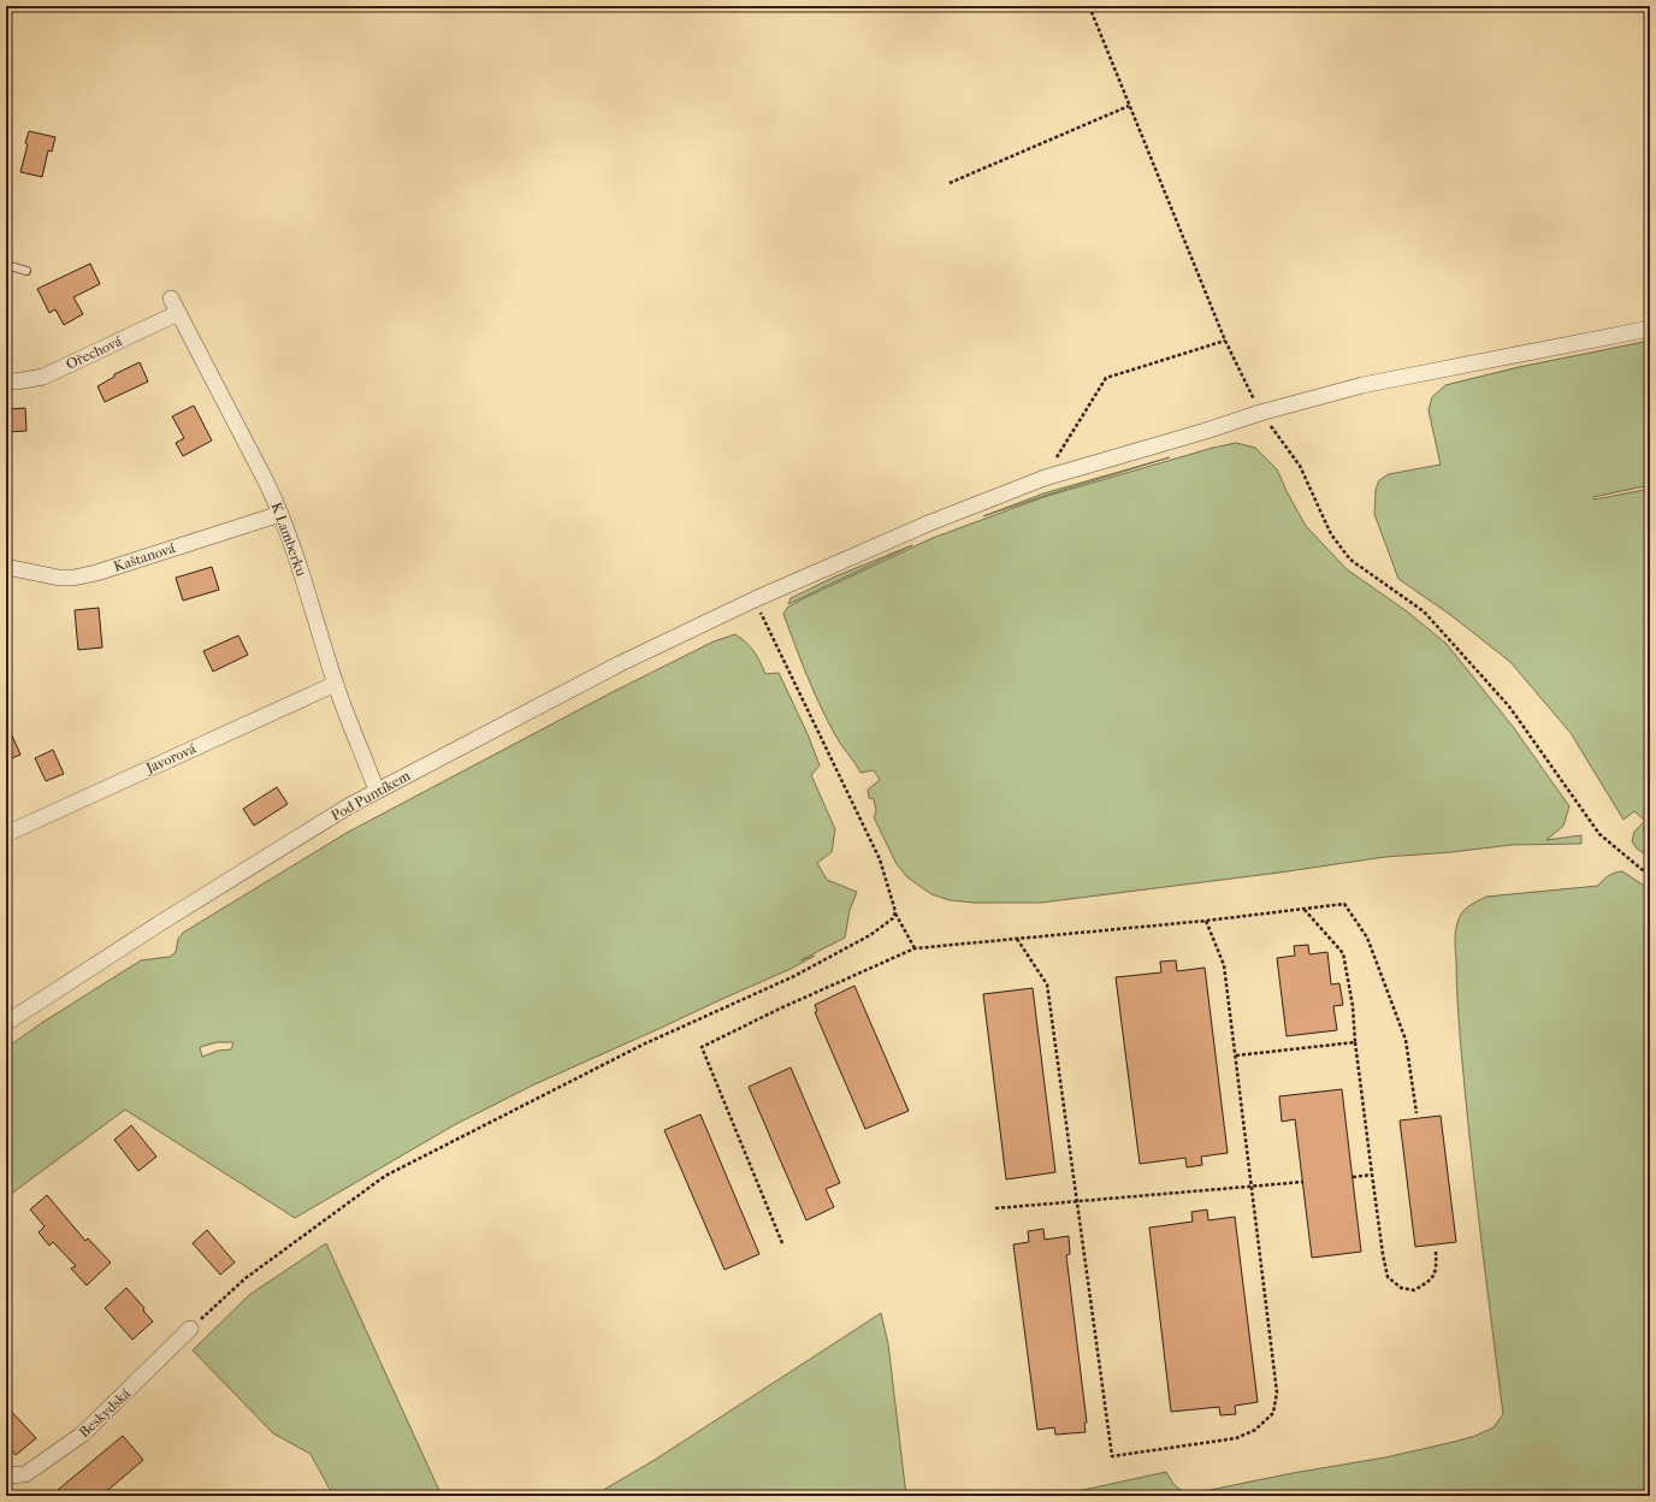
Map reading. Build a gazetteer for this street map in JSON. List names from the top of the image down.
{
  "streets": {
    "street": [
      "Ořechová",
      "K Lamberku",
      "Kaštanová",
      "Javorová",
      "Pod Puntíkem",
      "Beskydská"
    ]
  },
  "crossings": [
    ["Ořechová", "K Lamberku"],
    ["K Lamberku", "Kaštanová"],
    ["K Lamberku", "Javorová"],
    ["K Lamberku", "Pod Puntíkem"]
  ]
}
